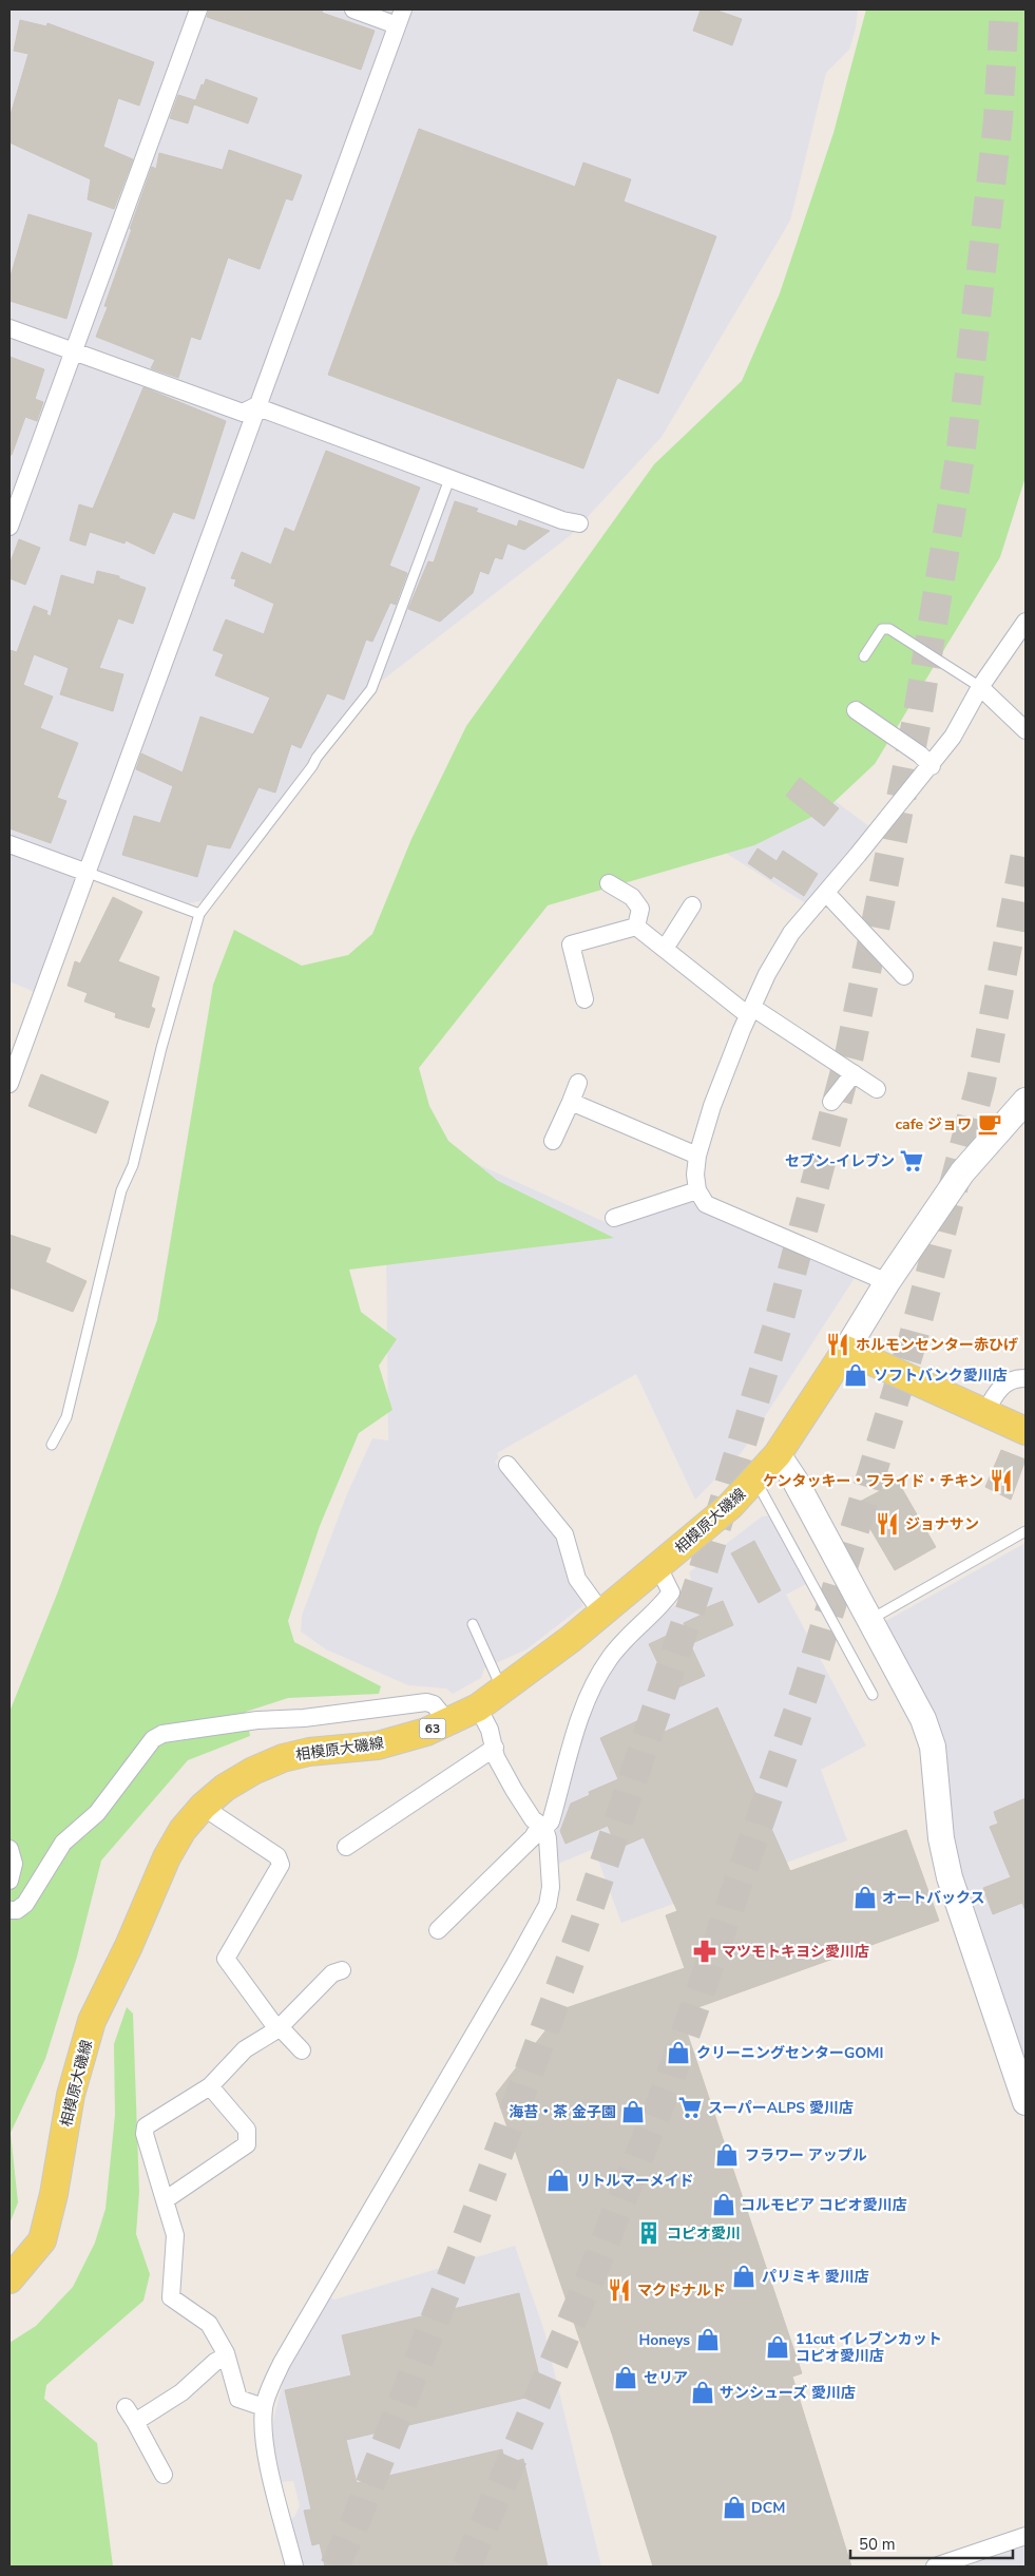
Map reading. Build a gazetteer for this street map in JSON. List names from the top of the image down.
{
  "streets": {
    "main road": ["相模原大磯線", "63"]
  },
  "places": {
    "cafe": ["cafe ジョワ"],
    "supermarket": ["セブン-イレブン", "スーパーALPS 愛川店"],
    "restaurant": [
      "ホルモンセンター赤ひげ",
      "ケンタッキー・フライド・チキン",
      "ジョナサン",
      "マクドナルド"
    ],
    "shop": [
      "ソフトバンク愛川店",
      "オートバックス",
      "クリーニングセンターGOMI",
      "海苔・茶 金子園",
      "フラワー アップル",
      "リトルマーメイド",
      "コルモピア コピオ愛川店",
      "パリミキ 愛川店",
      "Honeys",
      "11cut イレブンカット コピオ愛川店",
      "セリア",
      "サンシューズ 愛川店",
      "DCM"
    ],
    "pharmacy": ["マツモトキヨシ愛川店"],
    "building": ["コピオ愛川"]
  },
  "scale_bar": "50 m"
}
